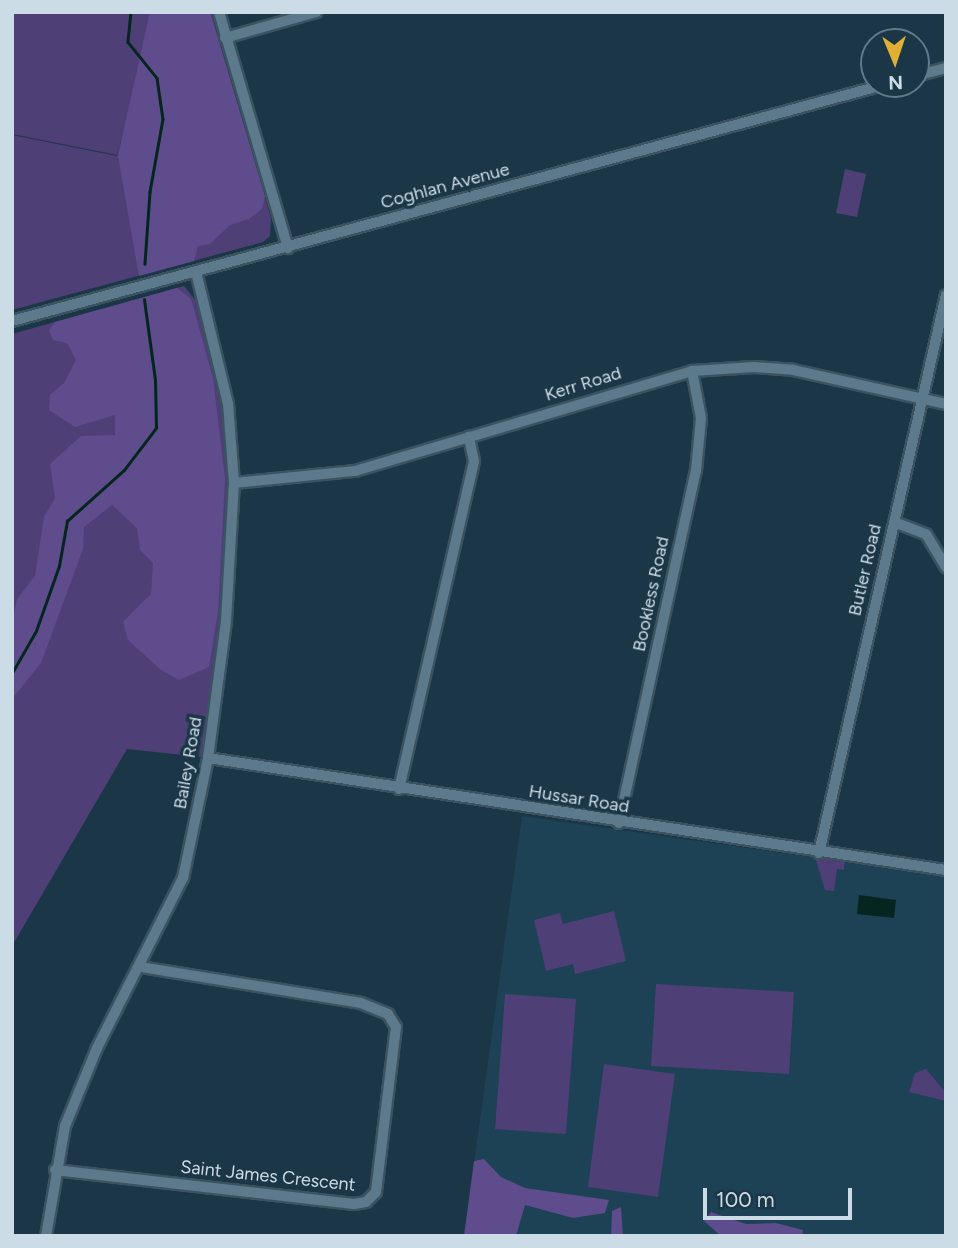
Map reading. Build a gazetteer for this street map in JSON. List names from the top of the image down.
{
  "streets": {
    "street": [
      "Coghlan Avenue",
      "Kerr Road",
      "Butler Road",
      "Bookless Road",
      "Bailey Road",
      "Hussar Road",
      "Saint James Crescent"
    ]
  },
  "crossings": [
    ["Coghlan Avenue", "Bailey Road"],
    ["Kerr Road", "Butler Road"],
    ["Kerr Road", "Bookless Road"],
    ["Kerr Road", "Bailey Road"],
    ["Butler Road", "Hussar Road"],
    ["Bookless Road", "Hussar Road"],
    ["Bailey Road", "Hussar Road"],
    ["Bailey Road", "Saint James Crescent"]
  ],
  "scale_bar": "100 m",
  "north": "bottom"
}
